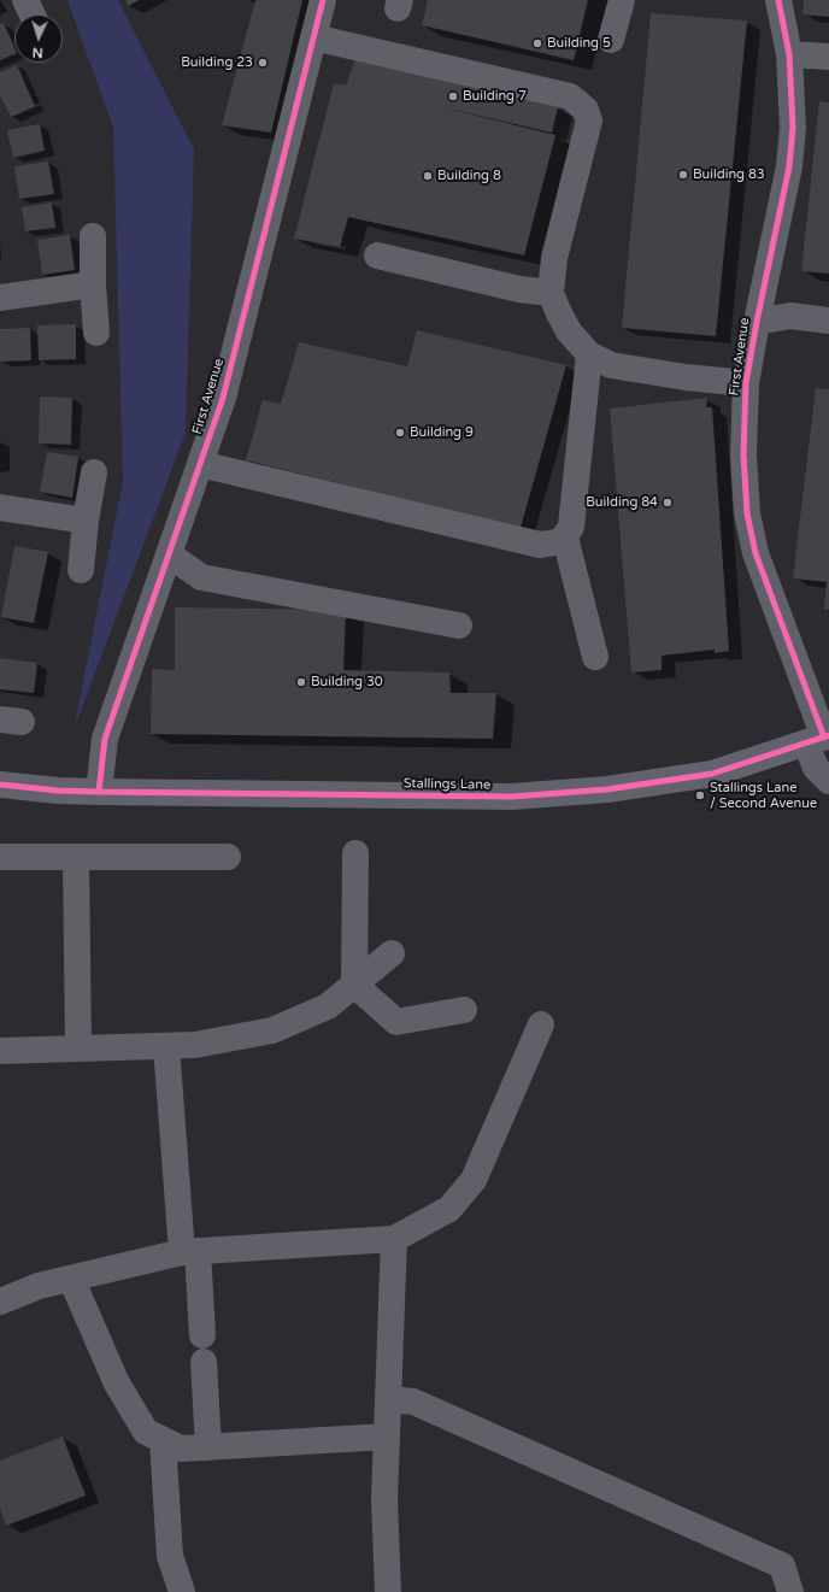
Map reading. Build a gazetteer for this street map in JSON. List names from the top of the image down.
{
  "streets": {
    "main road": ["Stallings Lane"],
    "street": ["First Avenue"]
  },
  "crossings": [
    ["First Avenue", "Stallings Lane"]
  ],
  "places": [
    "Building 5",
    "Building 23",
    "Building 7",
    "Building 83",
    "Building 8",
    "Building 9",
    "Building 84",
    "Building 30",
    "Stallings Lane / Second Avenue"
  ],
  "north": "bottom"
}
